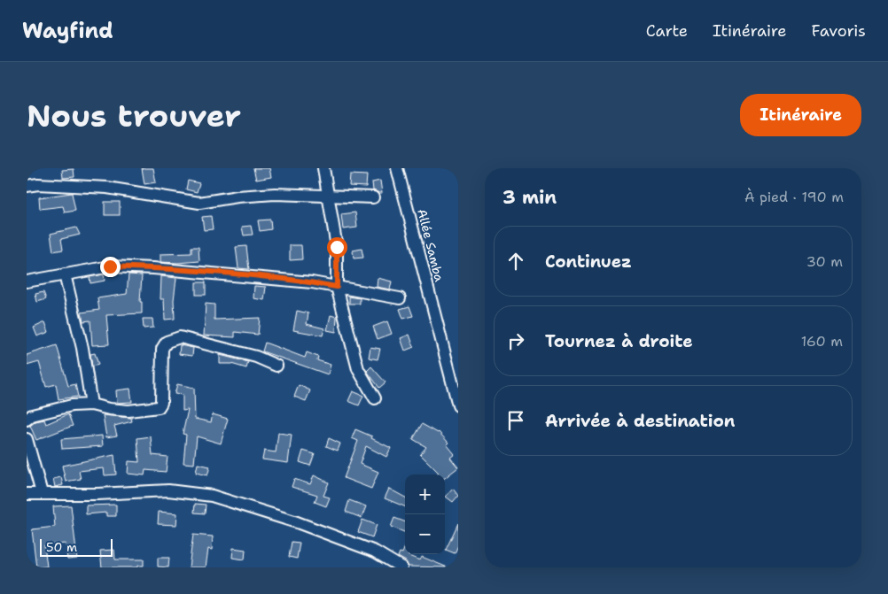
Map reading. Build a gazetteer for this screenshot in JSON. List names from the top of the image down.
{
  "streets": {
    "street": ["Allée Samba"]
  },
  "scale_bar": "50 m",
  "page": {
    "header": "Wayfind",
    "nav": ["Carte", "Itinéraire", "Favoris"],
    "buttons": "Itinéraire",
    "title": "Nous trouver",
    "heading": ["3 min", "À pied · 190 m"],
    "list": [
      ["Continuez", "30 m"],
      ["Tournez à droite", "160 m"],
      "Arrivée à destination"
    ],
    "map_buttons": ["+", "−"],
    "scale": "50 m"
  }
}
